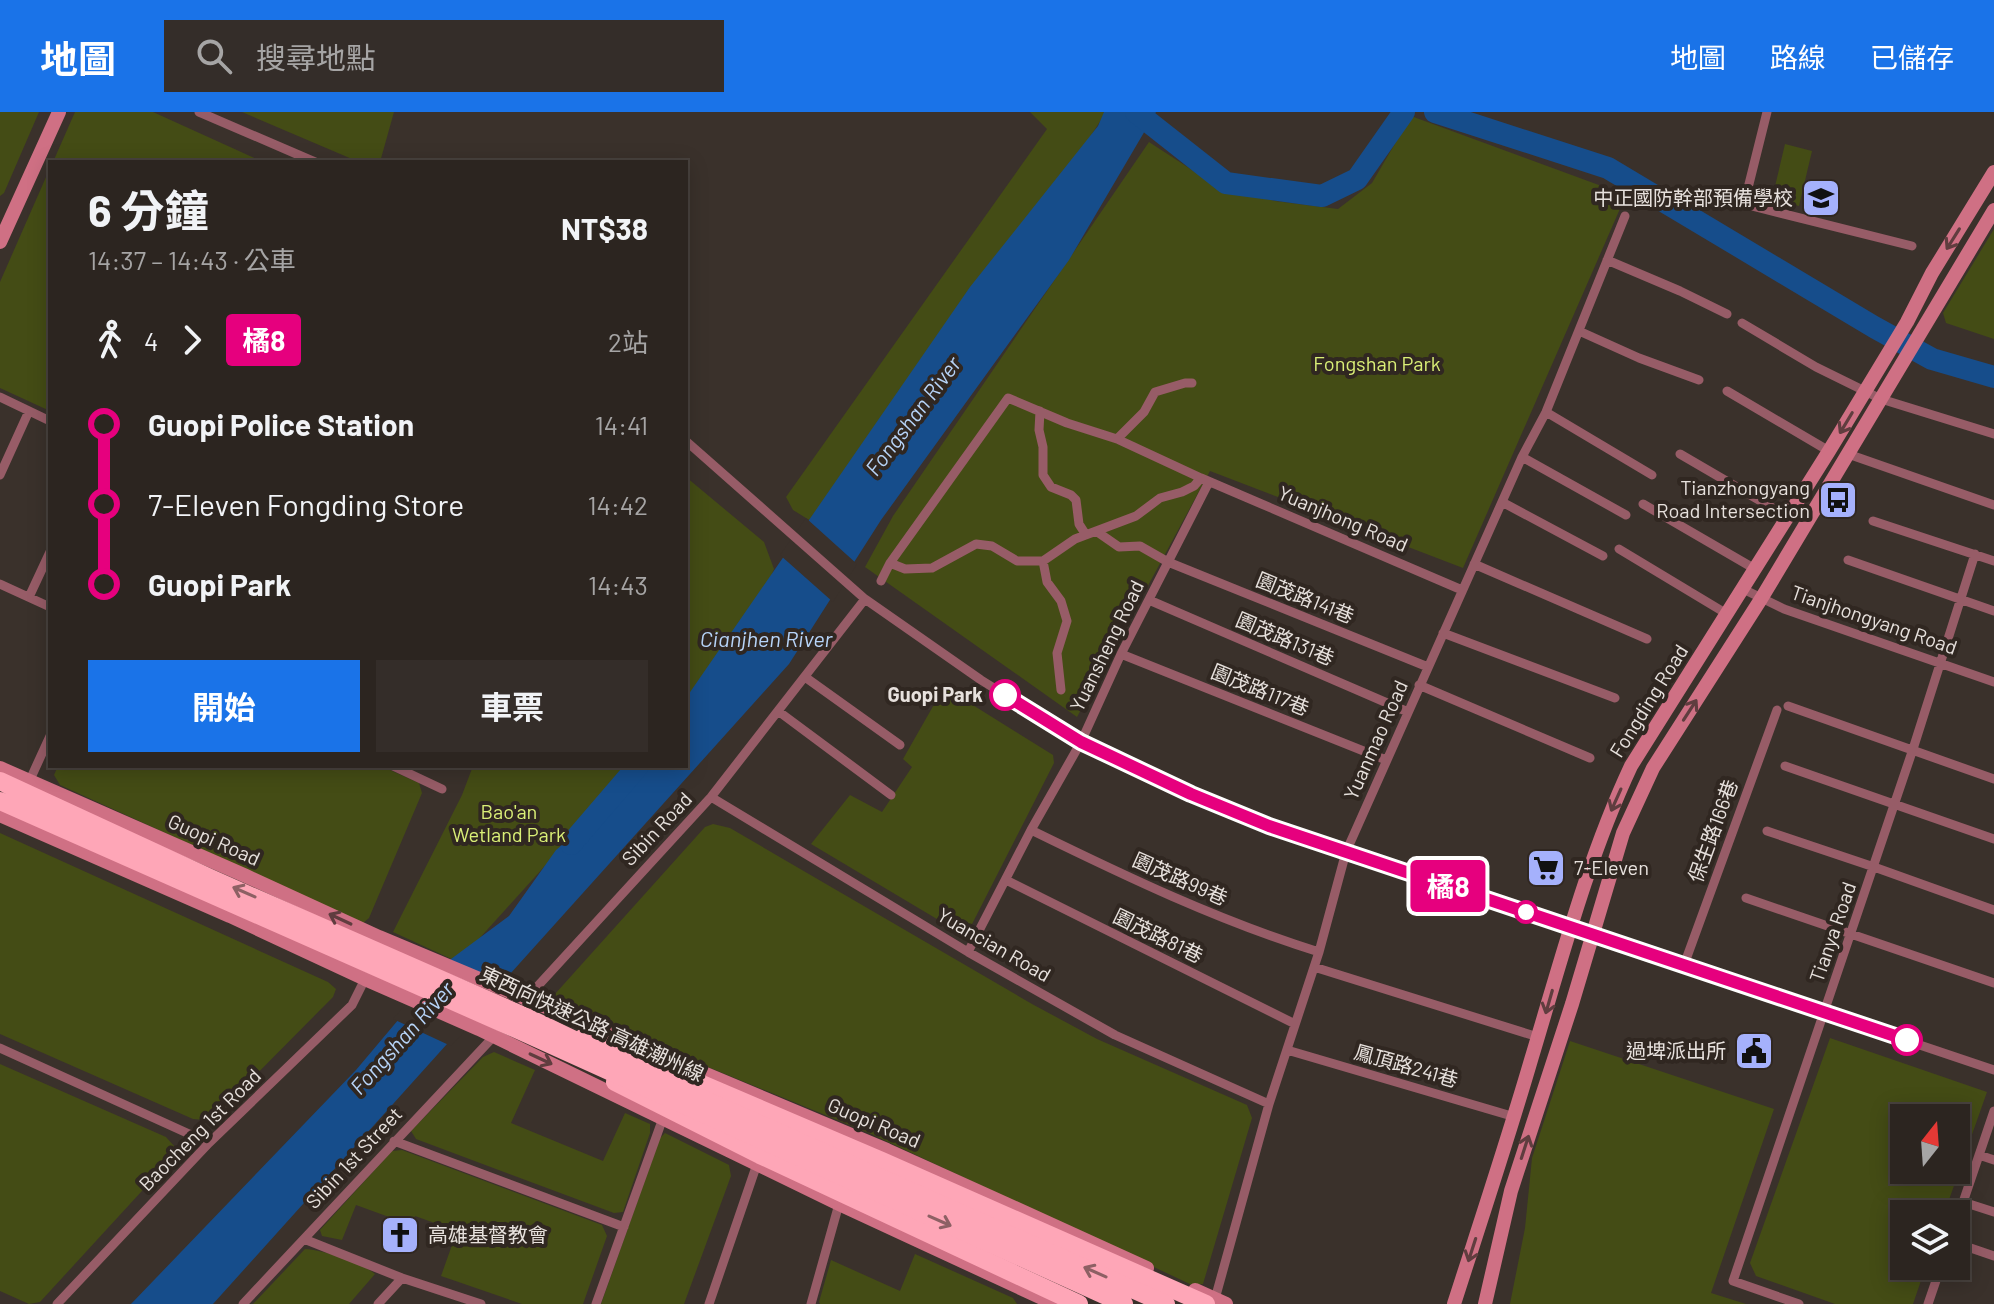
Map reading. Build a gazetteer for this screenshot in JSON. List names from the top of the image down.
{
  "streets": {
    "highway": ["東西向快速公路 高雄潮州線"],
    "main road": ["Fongding Road", "Guopi Road"],
    "street": [
      "Yuanjhong Road",
      "園茂路141巷",
      "Tianjhongyang Road",
      "園茂路131巷",
      "Yuansheng Road",
      "園茂路117巷",
      "Yuanmao Road",
      "Sibin Road",
      "保生路166巷",
      "園茂路99巷",
      "Tianya Road",
      "園茂路81巷",
      "Yuancian Road",
      "鳳頂路241巷",
      "Baocheng 1st Road",
      "Sibin 1st Street"
    ]
  },
  "crossings": [
    ["Yuanjhong Road", "Yuansheng Road"],
    ["Yuanjhong Road", "Yuanmao Road"],
    ["園茂路141巷", "Yuansheng Road"],
    ["園茂路141巷", "Yuanmao Road"],
    ["Tianjhongyang Road", "Fongding Road"],
    ["Tianjhongyang Road", "Tianya Road"],
    ["園茂路131巷", "Yuansheng Road"],
    ["園茂路131巷", "Yuanmao Road"],
    ["Yuansheng Road", "園茂路117巷"],
    ["Yuansheng Road", "園茂路99巷"],
    ["Yuansheng Road", "園茂路81巷"],
    ["Yuansheng Road", "Yuancian Road"],
    ["園茂路117巷", "Yuanmao Road"],
    ["Fongding Road", "鳳頂路241巷"],
    ["Yuanmao Road", "Guopi Road"],
    ["Yuanmao Road", "園茂路99巷"],
    ["Yuanmao Road", "園茂路81巷"],
    ["Yuanmao Road", "Yuancian Road"],
    ["Yuanmao Road", "鳳頂路241巷"],
    ["Sibin Road", "Guopi Road"],
    ["Sibin Road", "Yuancian Road"],
    ["Sibin Road", "Sibin 1st Street"]
  ],
  "water": ["Fongshan River", "Cianjhen River"],
  "parks": ["Fongshan Park", "Bao'an Wetland Park"],
  "places": {
    "school or university": ["中正國防幹部預備學校"],
    "bus stop": ["Tianzhongyang Road Intersection"],
    "other": ["Guopi Park"],
    "supermarket": ["7-Eleven"],
    "public building": ["過埤派出所"],
    "church": ["高雄基督教會"]
  },
  "lines": ["bus line 橘8"],
  "north": "top",
  "page": {
    "header": "地圖",
    "search": "搜尋地點",
    "nav": ["地圖", "路線", "已儲存"],
    "on_map": "橘8",
    "heading": ["6 分鐘", "14:37 – 14:43 · 公車", "NT$38"],
    "legs": ["4", "橘8", "2站"],
    "list": [
      {
        "name": "Guopi Police Station",
        "value": "14:41"
      },
      {
        "name": "7-Eleven Fongding Store",
        "value": "14:42"
      },
      {
        "name": "Guopi Park",
        "value": "14:43"
      }
    ],
    "buttons": ["開始", "車票"]
  }
}
